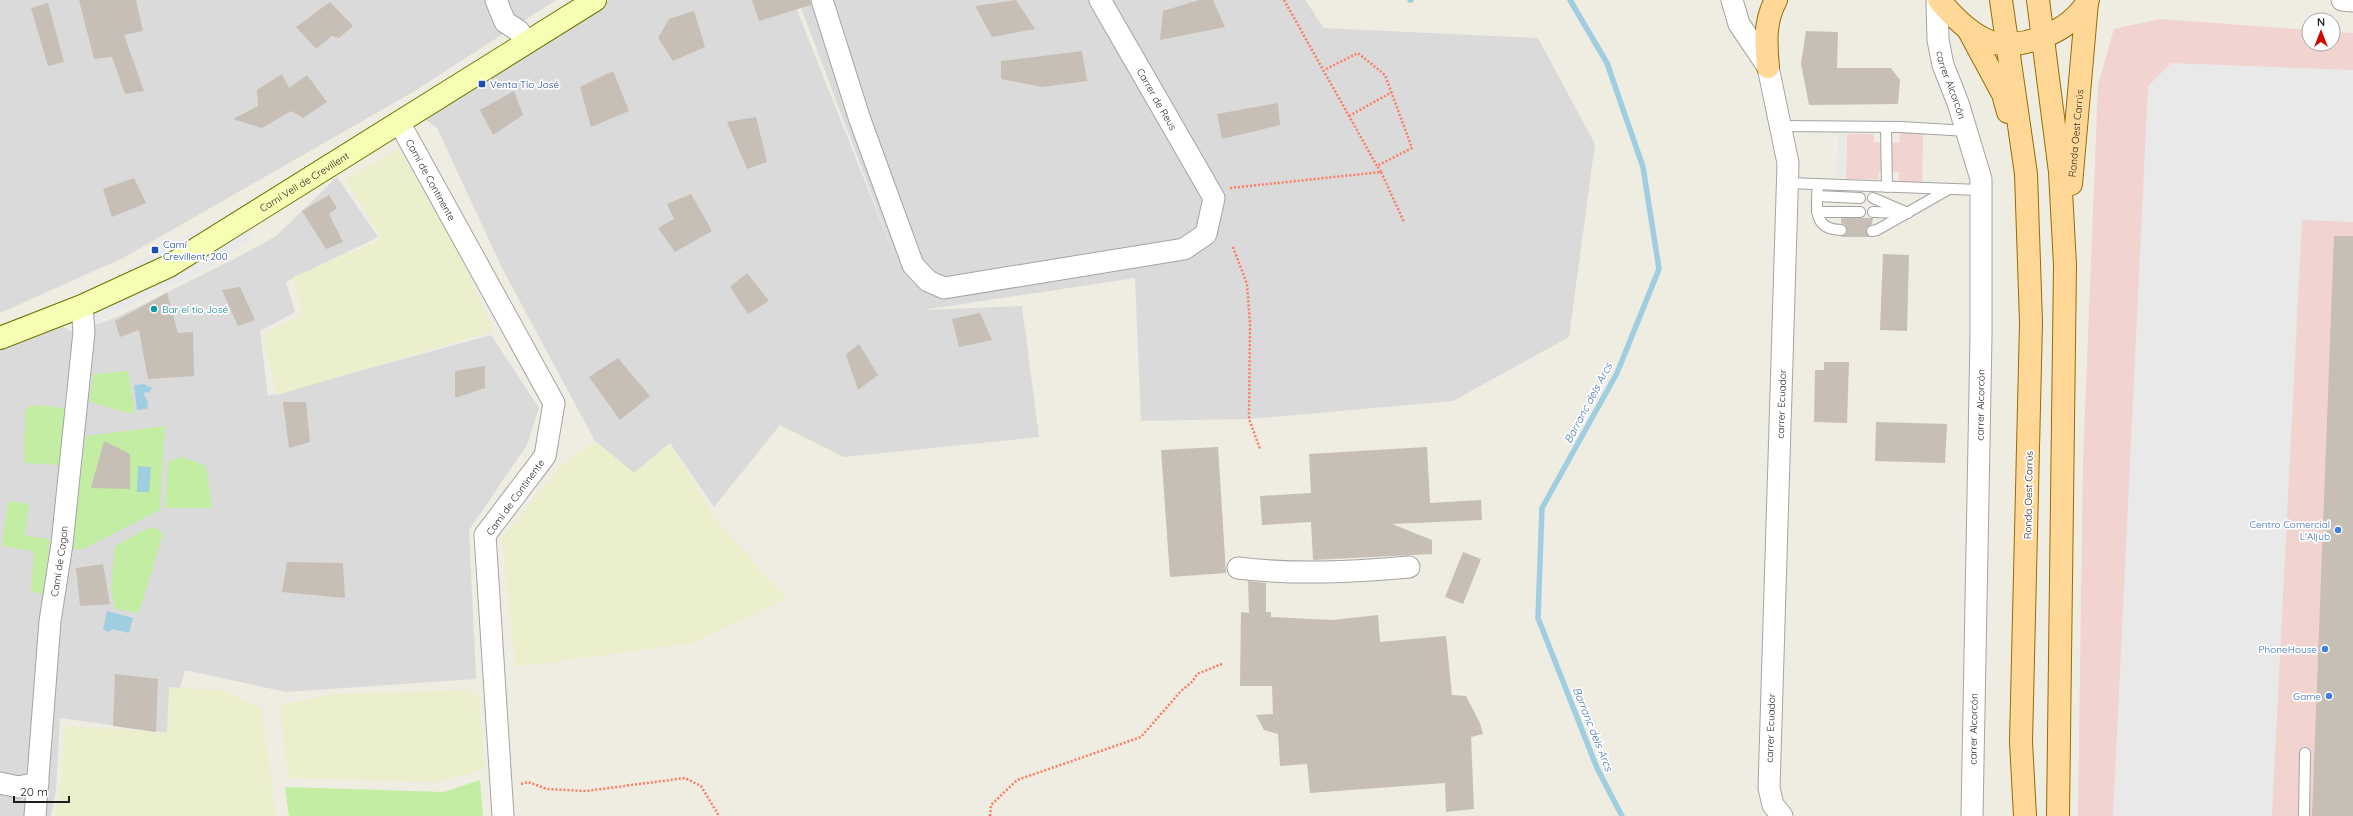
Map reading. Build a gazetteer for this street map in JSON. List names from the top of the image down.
{
  "streets": {
    "main road": ["Ronda Oest Carrús"],
    "street": [
      "carrer Alcorcón",
      "Carrer de Reus",
      "Camí de Continente",
      "Camí Vell de Crevillent",
      "carrer Ecuador",
      "Camí de Cagon"
    ]
  },
  "crossings": [
    ["carrer Alcorcón", "Ronda Oest Carrús"],
    ["Camí de Continente", "Camí Vell de Crevillent"],
    ["Camí Vell de Crevillent", "Camí de Cagon"]
  ],
  "water": ["Barranc dels Arcs"],
  "places": {
    "transit": ["Venta Tío José", "Camí Crevillent, 200"],
    "other": [
      "Bar el tio José",
      "Centro Comercial L'Aljub",
      "PhoneHouse",
      "Game"
    ]
  },
  "scale_bar": "20 m",
  "north": "top"
}
